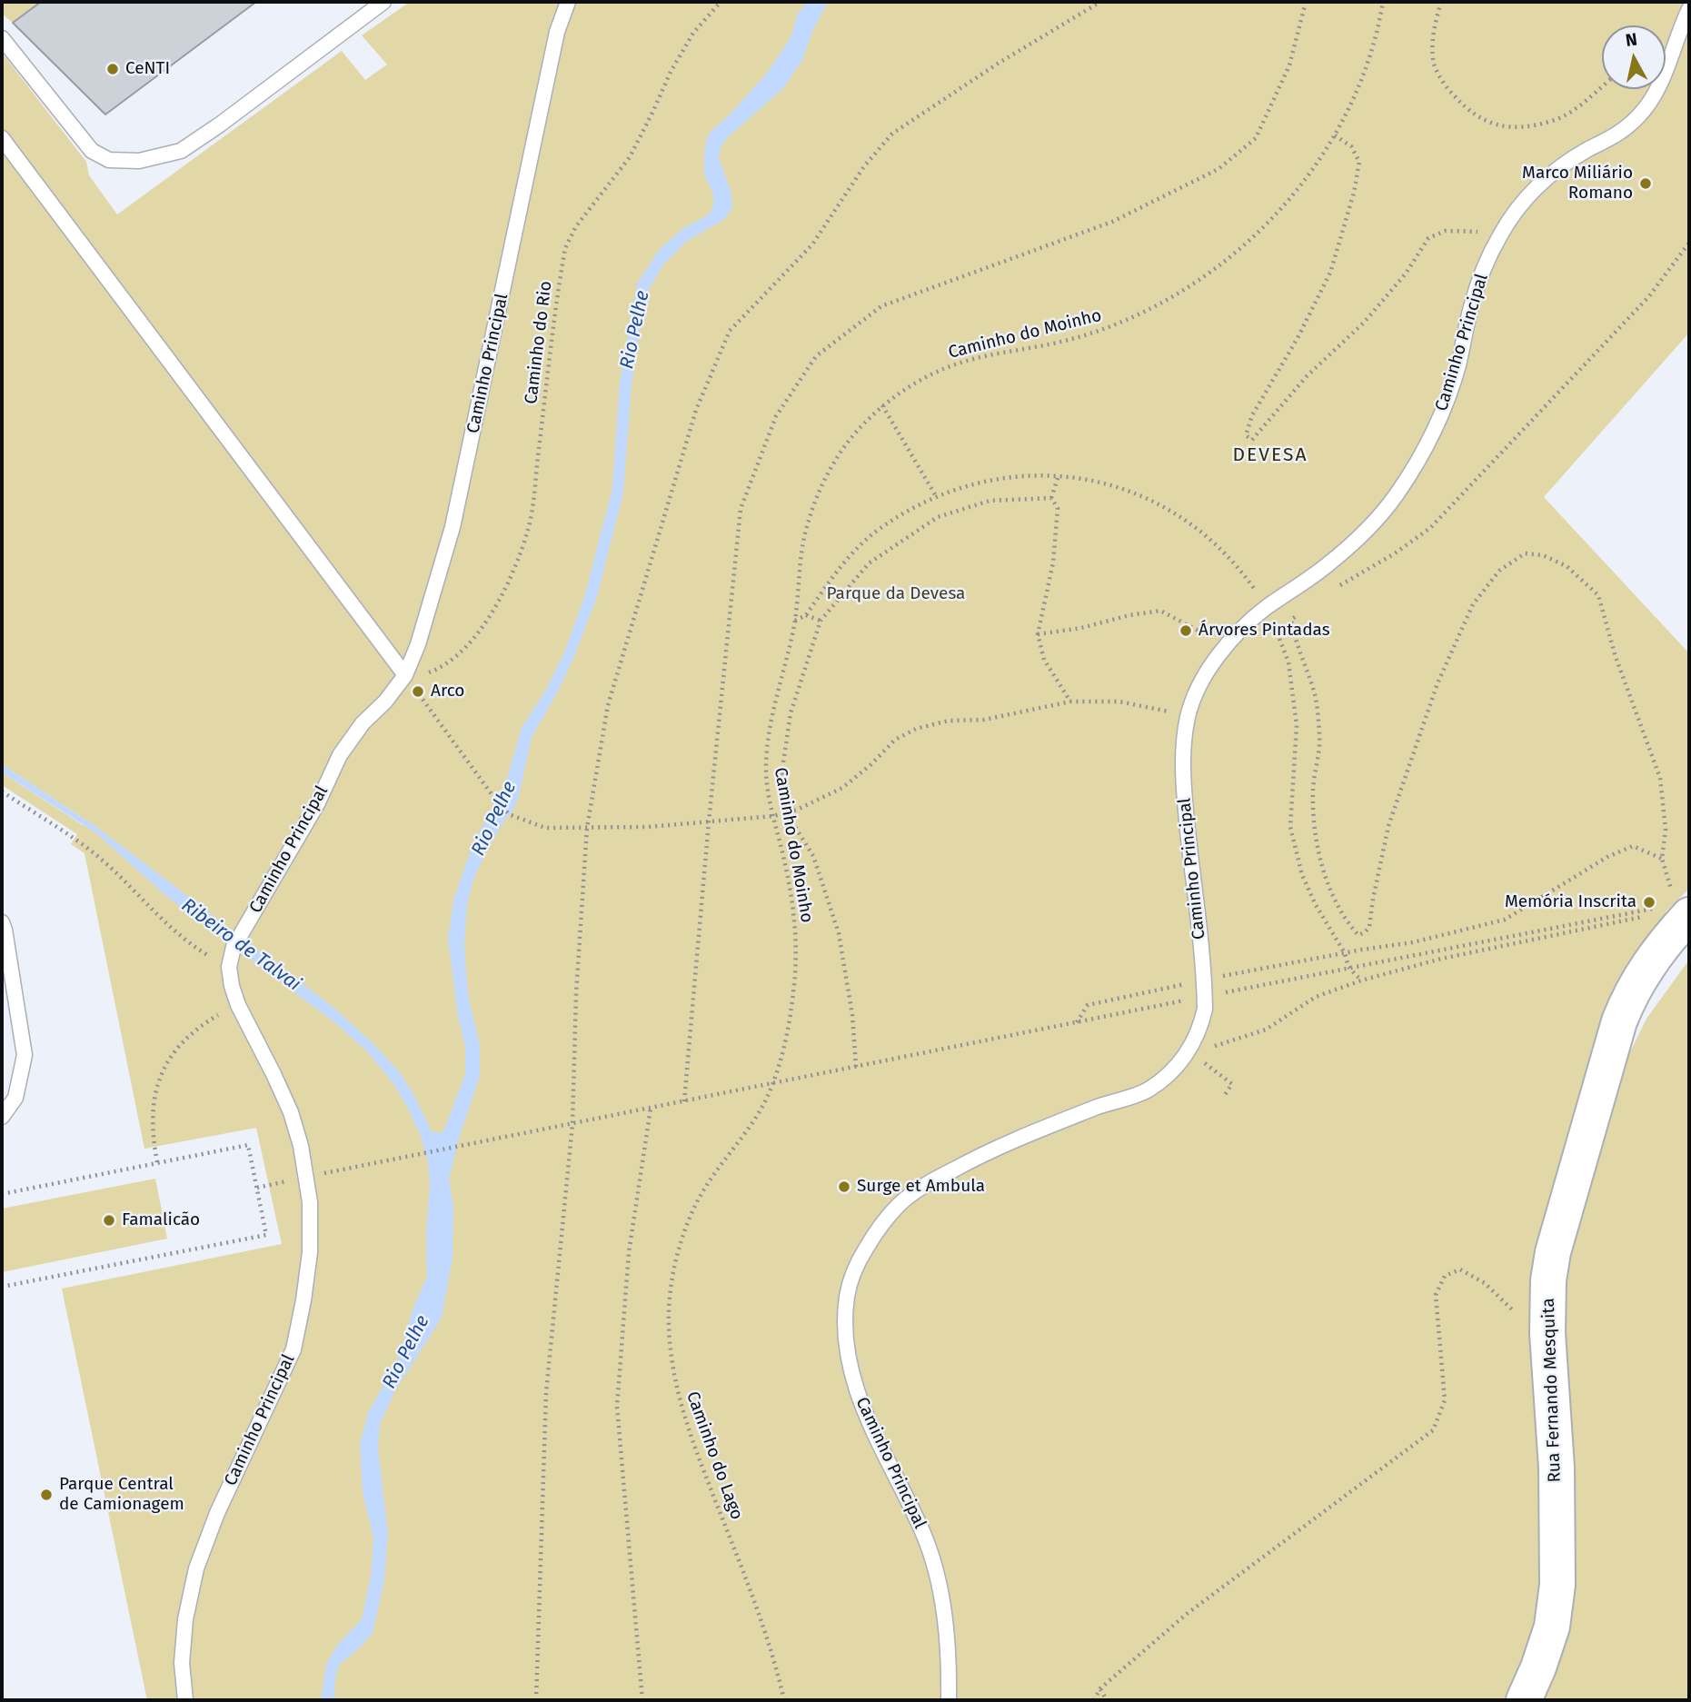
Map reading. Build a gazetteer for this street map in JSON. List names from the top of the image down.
{
  "streets": {
    "street": ["Rua Fernando Mesquita"],
    "lane": ["Caminho Principal"],
    "path": ["Caminho do Moinho", "Caminho do Rio", "Caminho do Lago"]
  },
  "crossings": [
    ["Caminho do Moinho", "Caminho do Lago"],
    ["Caminho do Rio", "Caminho Principal"]
  ],
  "districts": ["DEVESA"],
  "water": ["Rio Pelhe", "Ribeiro de Talvai"],
  "parks": ["Parque da Devesa"],
  "places": [
    "CeNTI",
    "Marco Miliário Romano",
    "Árvores Pintadas",
    "Arco",
    "Memória Inscrita",
    "Surge et Ambula",
    "Famalicão",
    "Parque Central de Camionagem"
  ],
  "north": "top"
}
